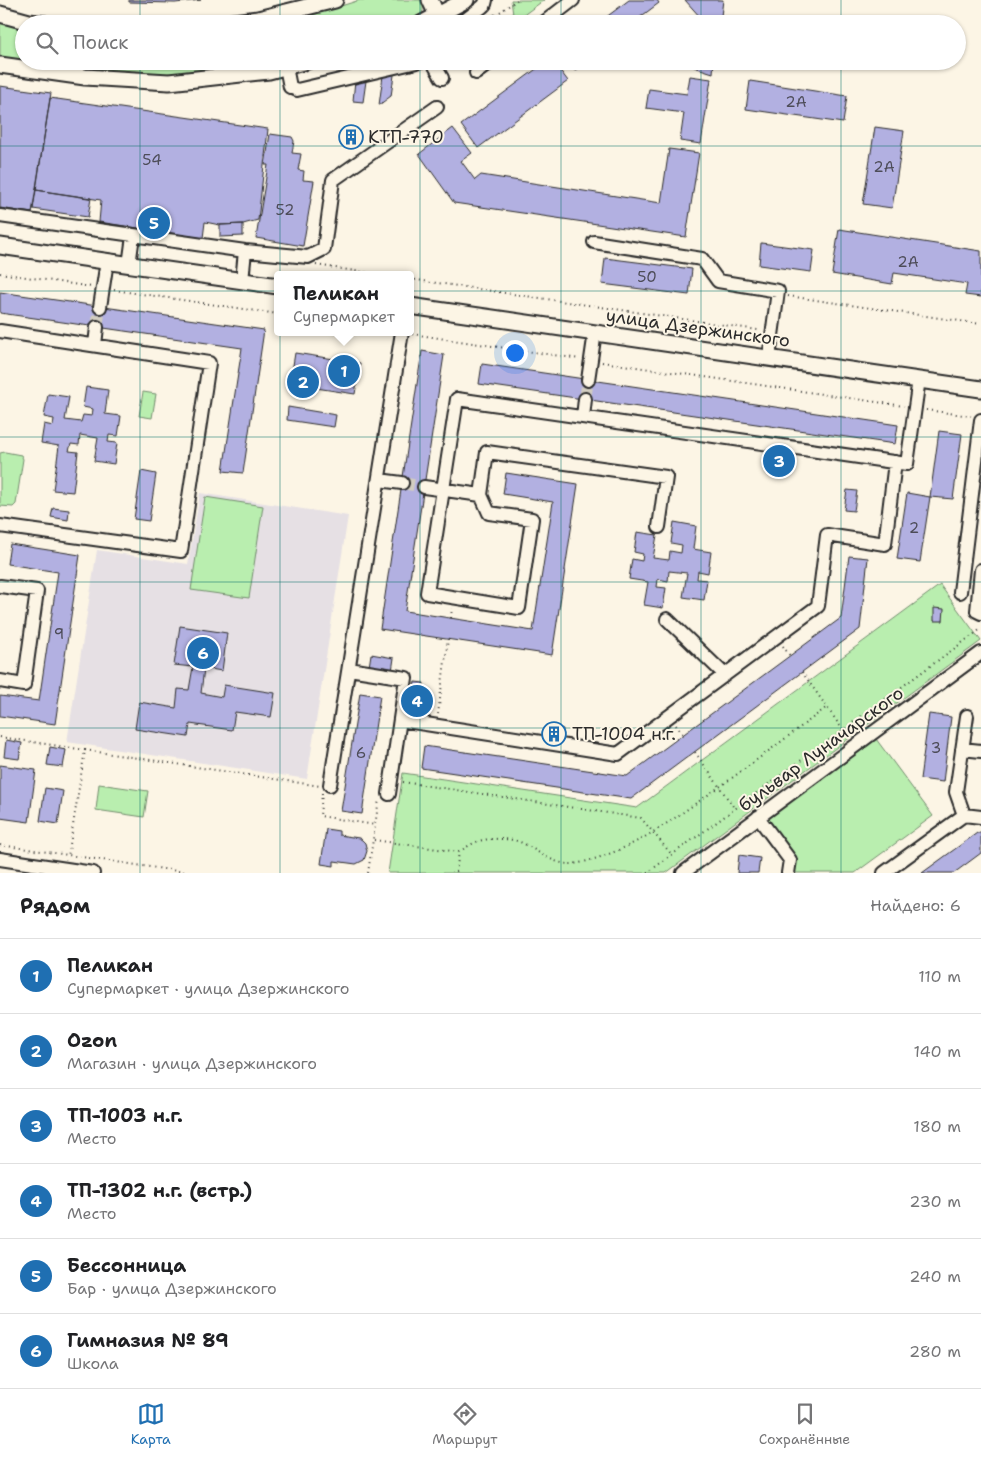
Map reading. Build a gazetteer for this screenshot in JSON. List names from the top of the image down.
{
  "streets": {
    "main road": ["улица Дзержинского"],
    "street": ["бульвар Луначарского"]
  },
  "places": {
    "building": ["КТП-770", "ТП-1004 н.г."]
  },
  "house_numbers": [
    "2А",
    "54",
    "2А",
    "52",
    "2А",
    "50",
    "2",
    "9",
    "3",
    "6"
  ],
  "page": {
    "search": "Поиск",
    "pins": [
      "5",
      "1",
      "2",
      "3",
      "6",
      "4"
    ],
    "popup": ["Пеликан", "Супермаркет"],
    "heading": ["Рядом", "Найдено: 6"],
    "list": [
      {
        "mark": "1",
        "name": "Пеликан",
        "note": "Супермаркет · улица Дзержинского",
        "value": "110 m"
      },
      {
        "mark": "2",
        "name": "Ozon",
        "note": "Магазин · улица Дзержинского",
        "value": "140 m"
      },
      {
        "mark": "3",
        "name": "ТП-1003 н.г.",
        "note": "Место",
        "value": "180 m"
      },
      {
        "mark": "4",
        "name": "ТП-1302 н.г. (встр.)",
        "note": "Место",
        "value": "230 m"
      },
      {
        "mark": "5",
        "name": "Бессонница",
        "note": "Бар · улица Дзержинского",
        "value": "240 m"
      },
      {
        "mark": "6",
        "name": "Гимназия № 89",
        "note": "Школа",
        "value": "280 m"
      }
    ],
    "nav": ["Карта", "Маршрут", "Сохранённые"]
  }
}
